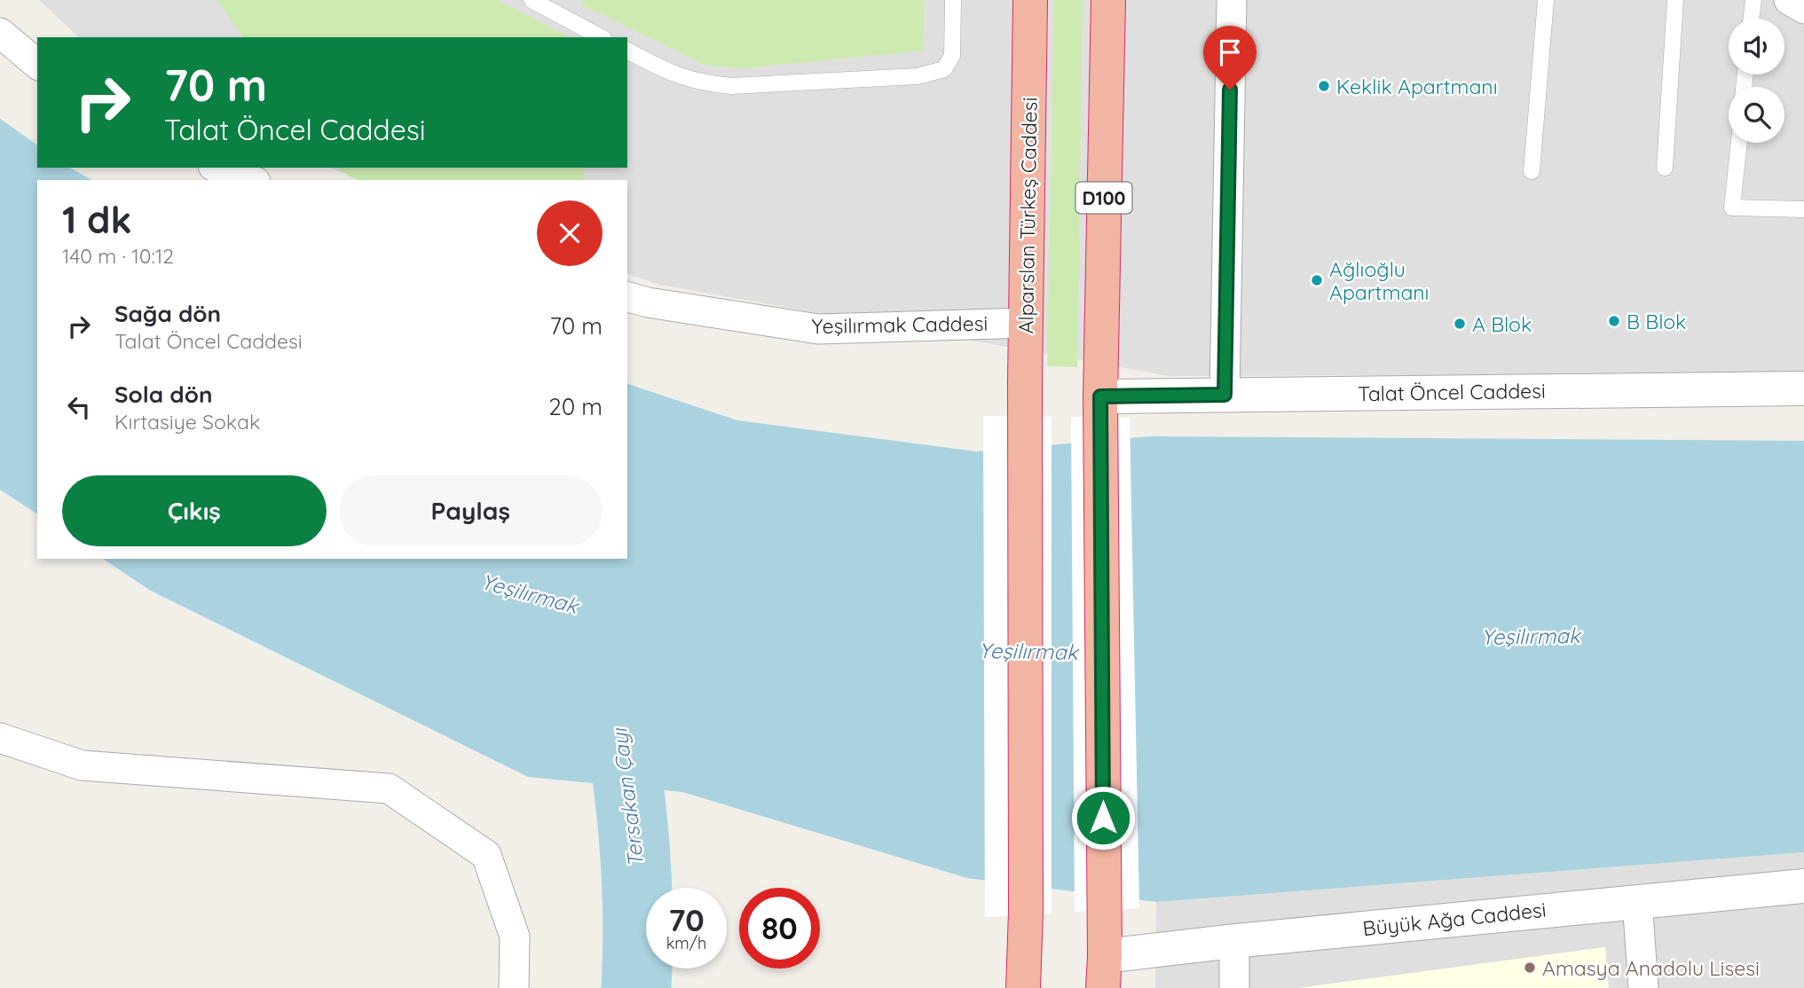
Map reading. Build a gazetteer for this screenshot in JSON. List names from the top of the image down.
{
  "streets": {
    "highway": ["D100", "Alparslan Türkeş Caddesi"],
    "street": ["Yeşilırmak Caddesi", "Talat Öncel Caddesi", "Büyük Ağa Caddesi"]
  },
  "crossings": [
    ["D100", "Talat Öncel Caddesi"],
    ["D100", "Büyük Ağa Caddesi"],
    ["Alparslan Türkeş Caddesi", "Yeşilırmak Caddesi"]
  ],
  "water": ["Yeşilırmak", "Tersakan Çayı"],
  "places": [
    "Keklik Apartmanı",
    "Ağlıoğlu Apartmanı",
    "B Blok",
    "A Blok",
    "Amasya Anadolu Lisesi"
  ],
  "page": {
    "turn": ["70 m", "Talat Öncel Caddesi"],
    "heading": ["1 dk", "140 m · 10:12"],
    "list": [
      {
        "name": "Sağa dön",
        "note": "Talat Öncel Caddesi",
        "value": "70 m"
      },
      {
        "name": "Sola dön",
        "note": "Kırtasiye Sokak",
        "value": "20 m"
      }
    ],
    "buttons": ["Çıkış", "Paylaş"],
    "speed": "70 km/h",
    "limit": "80"
  }
}
